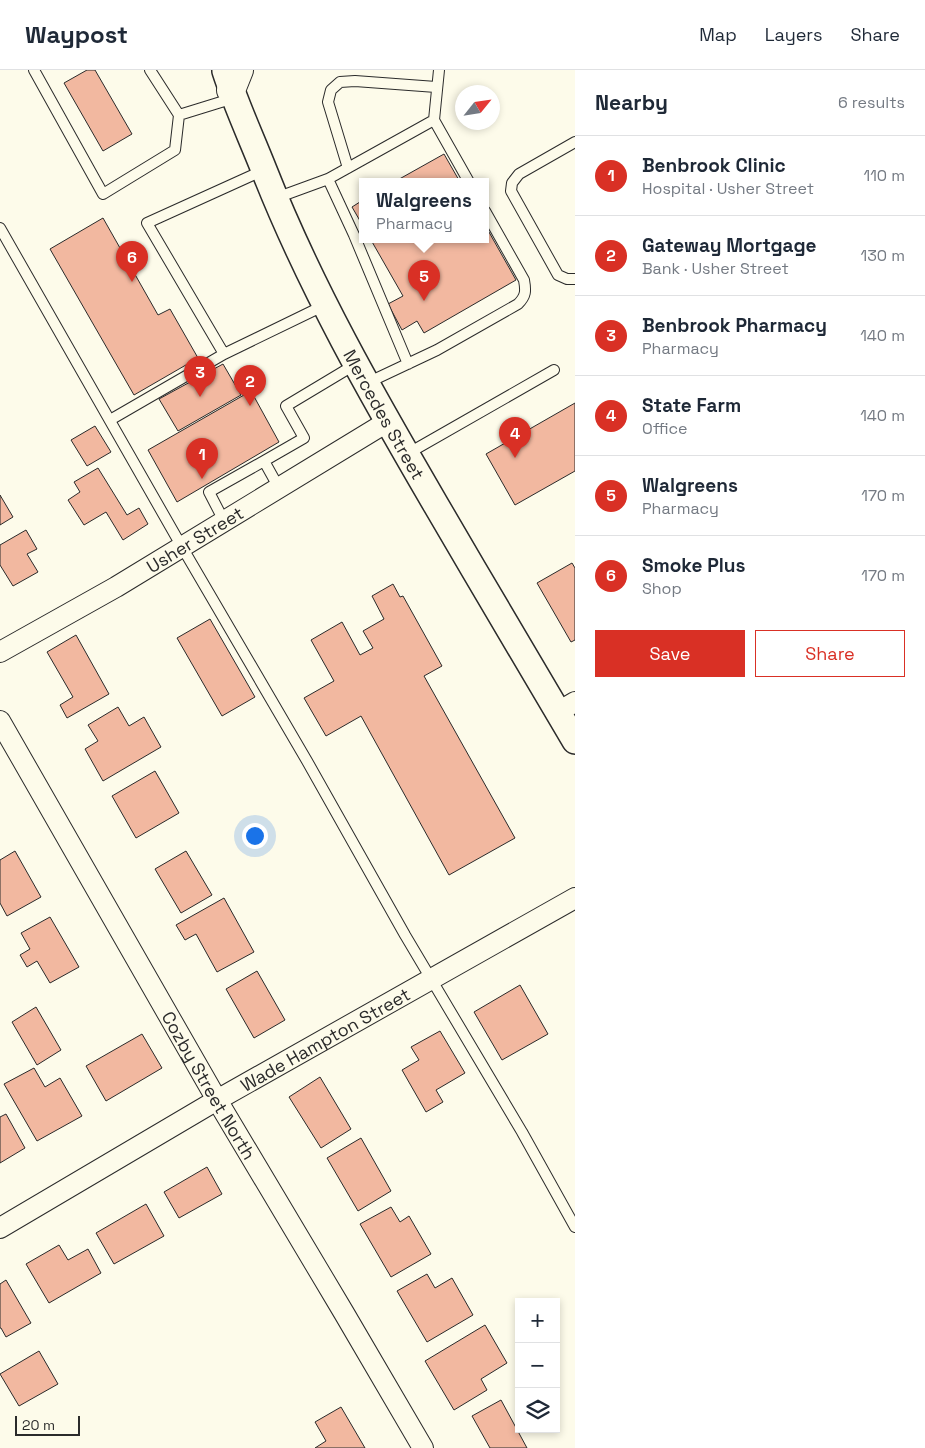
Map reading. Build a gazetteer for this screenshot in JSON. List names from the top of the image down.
{
  "streets": {
    "street": [
      "Mercedes Street",
      "Usher Street",
      "Wade Hampton Street",
      "Cozby Street North"
    ]
  },
  "crossings": [
    ["Mercedes Street", "Usher Street"],
    ["Wade Hampton Street", "Cozby Street North"]
  ],
  "scale_bar": "20 m",
  "north": "top right",
  "page": {
    "header": "Waypost",
    "nav": ["Map", "Layers", "Share"],
    "heading": ["Nearby", "6 results"],
    "list": [
      {
        "mark": "1",
        "name": "Benbrook Clinic",
        "note": "Hospital · Usher Street",
        "value": "110 m"
      },
      {
        "mark": "2",
        "name": "Gateway Mortgage",
        "note": "Bank · Usher Street",
        "value": "130 m"
      },
      {
        "mark": "3",
        "name": "Benbrook Pharmacy",
        "note": "Pharmacy",
        "value": "140 m"
      },
      {
        "mark": "4",
        "name": "State Farm",
        "note": "Office",
        "value": "140 m"
      },
      {
        "mark": "5",
        "name": "Walgreens",
        "note": "Pharmacy",
        "value": "170 m"
      },
      {
        "mark": "6",
        "name": "Smoke Plus",
        "note": "Shop",
        "value": "170 m"
      }
    ],
    "popup": ["Walgreens", "Pharmacy"],
    "pins": [
      "6",
      "5",
      "3",
      "2",
      "4",
      "1"
    ],
    "buttons": ["Save", "Share"],
    "map_buttons": ["+", "−"],
    "scale": "20 m"
  }
}
